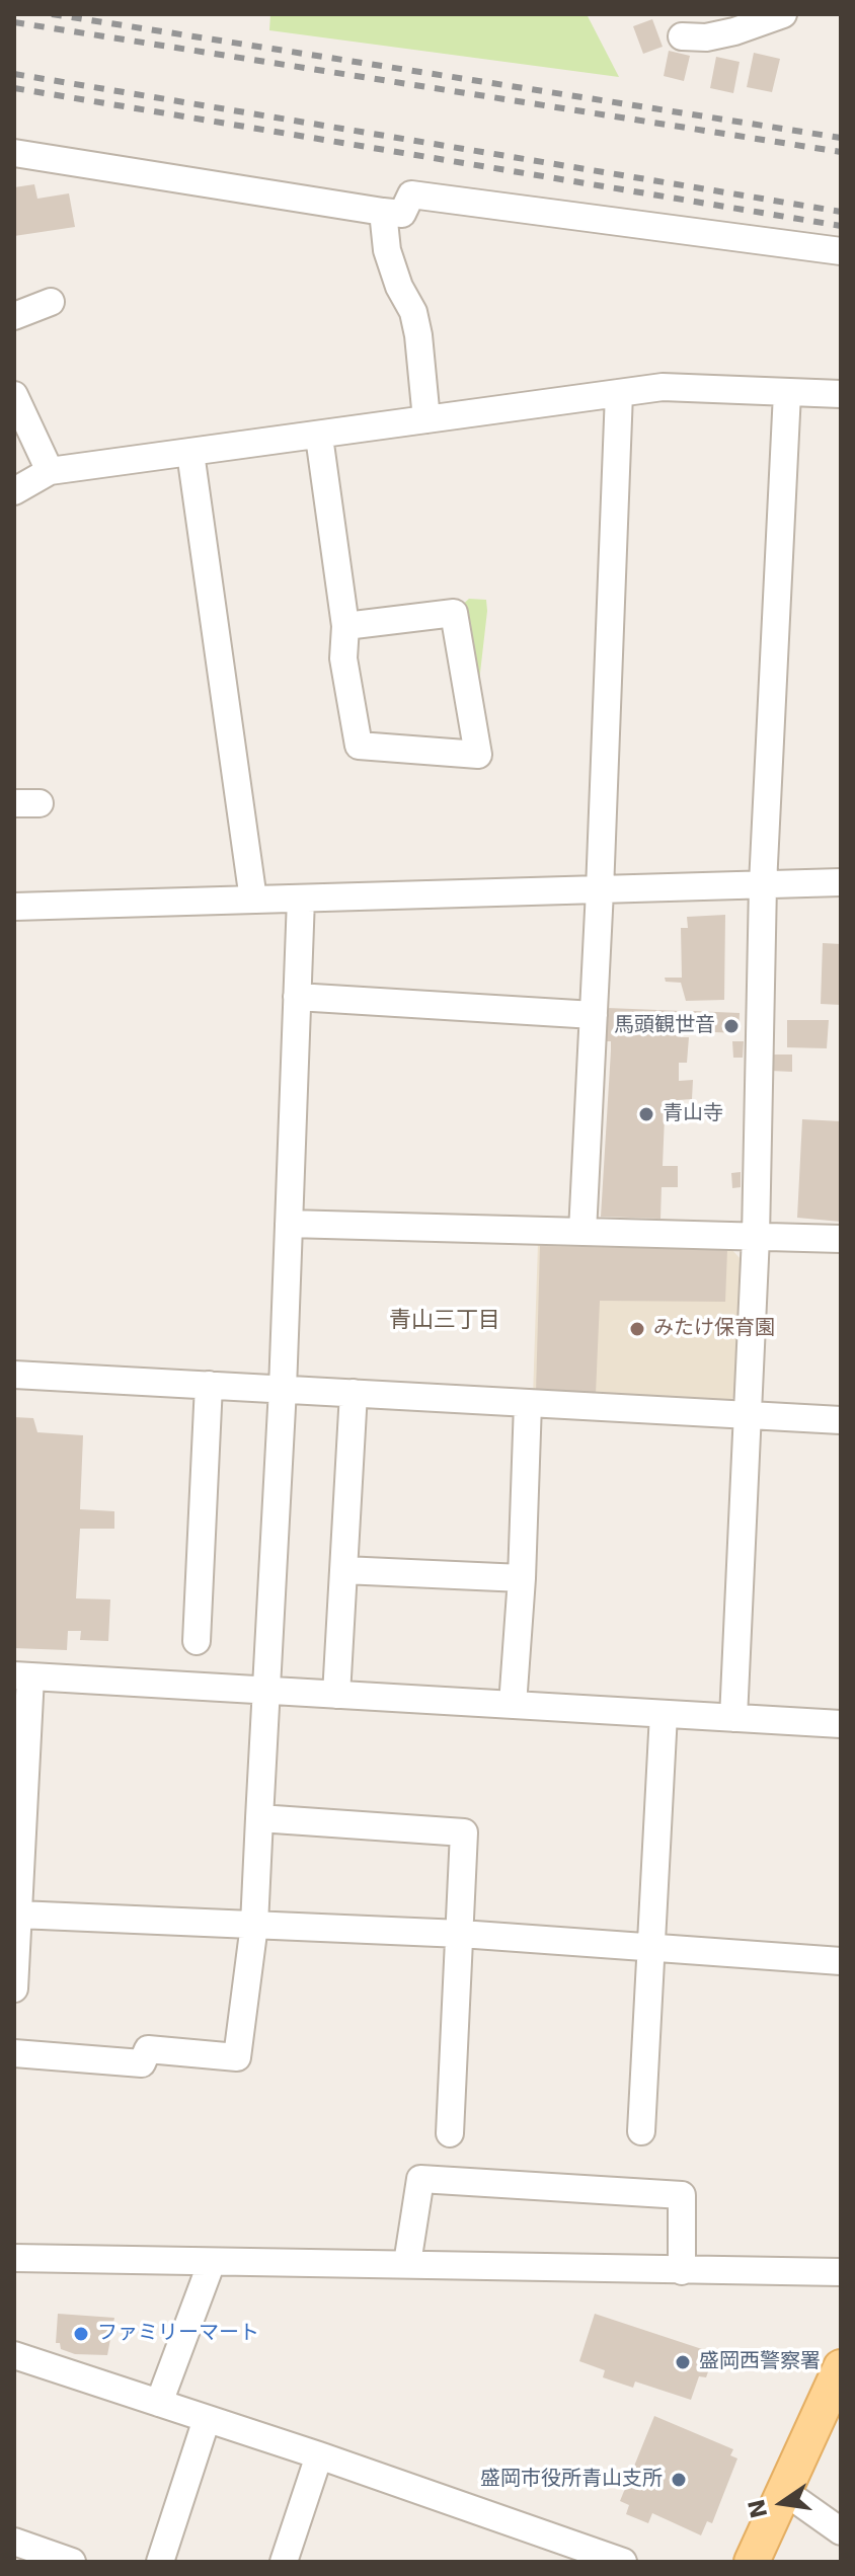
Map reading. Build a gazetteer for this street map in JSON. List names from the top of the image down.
{
  "districts": ["青山三丁目"],
  "places": [
    "馬頭観世音",
    "青山寺",
    "みたけ保育園",
    "ファミリーマート",
    "盛岡西警察署",
    "盛岡市役所青山支所"
  ],
  "north": "left"
}
